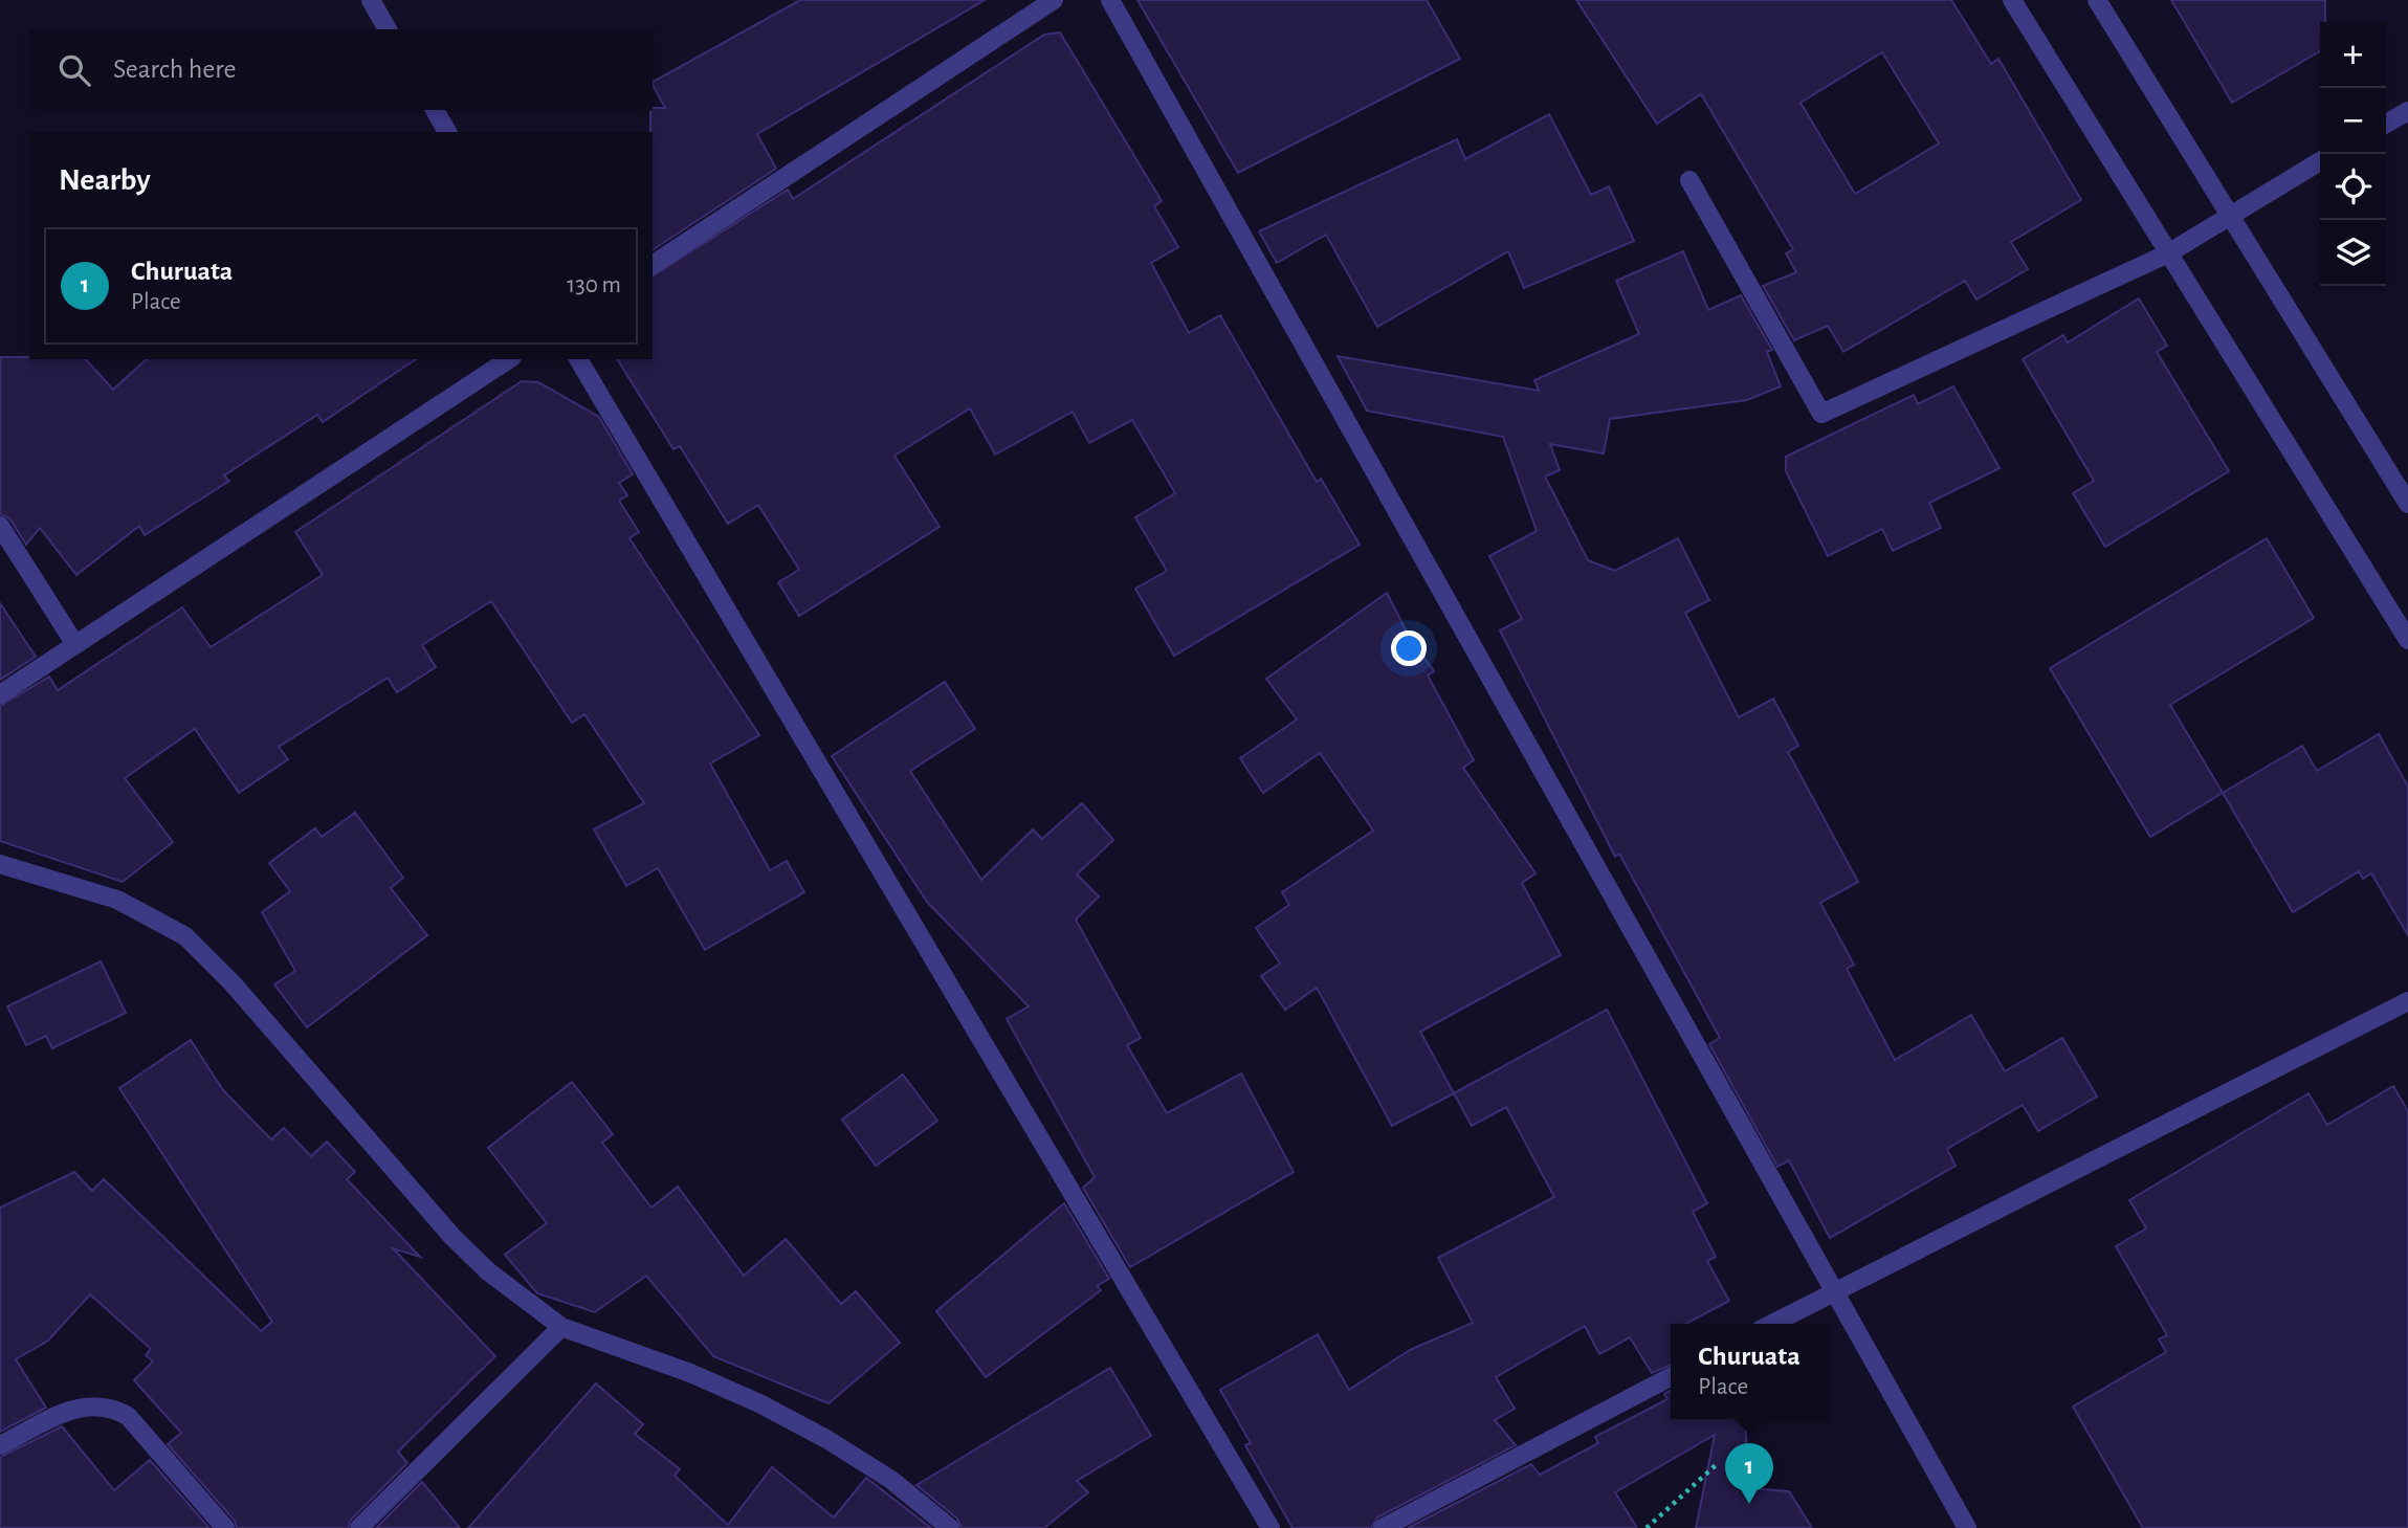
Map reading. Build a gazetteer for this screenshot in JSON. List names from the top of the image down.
{
  "page": {
    "map_buttons": ["+", "−"],
    "search": "Search here",
    "heading": "Nearby",
    "list": [
      {
        "mark": "1",
        "name": "Churuata",
        "note": "Place",
        "value": "130 m"
      }
    ],
    "popup": ["Churuata", "Place"],
    "pins": "1"
  }
}
